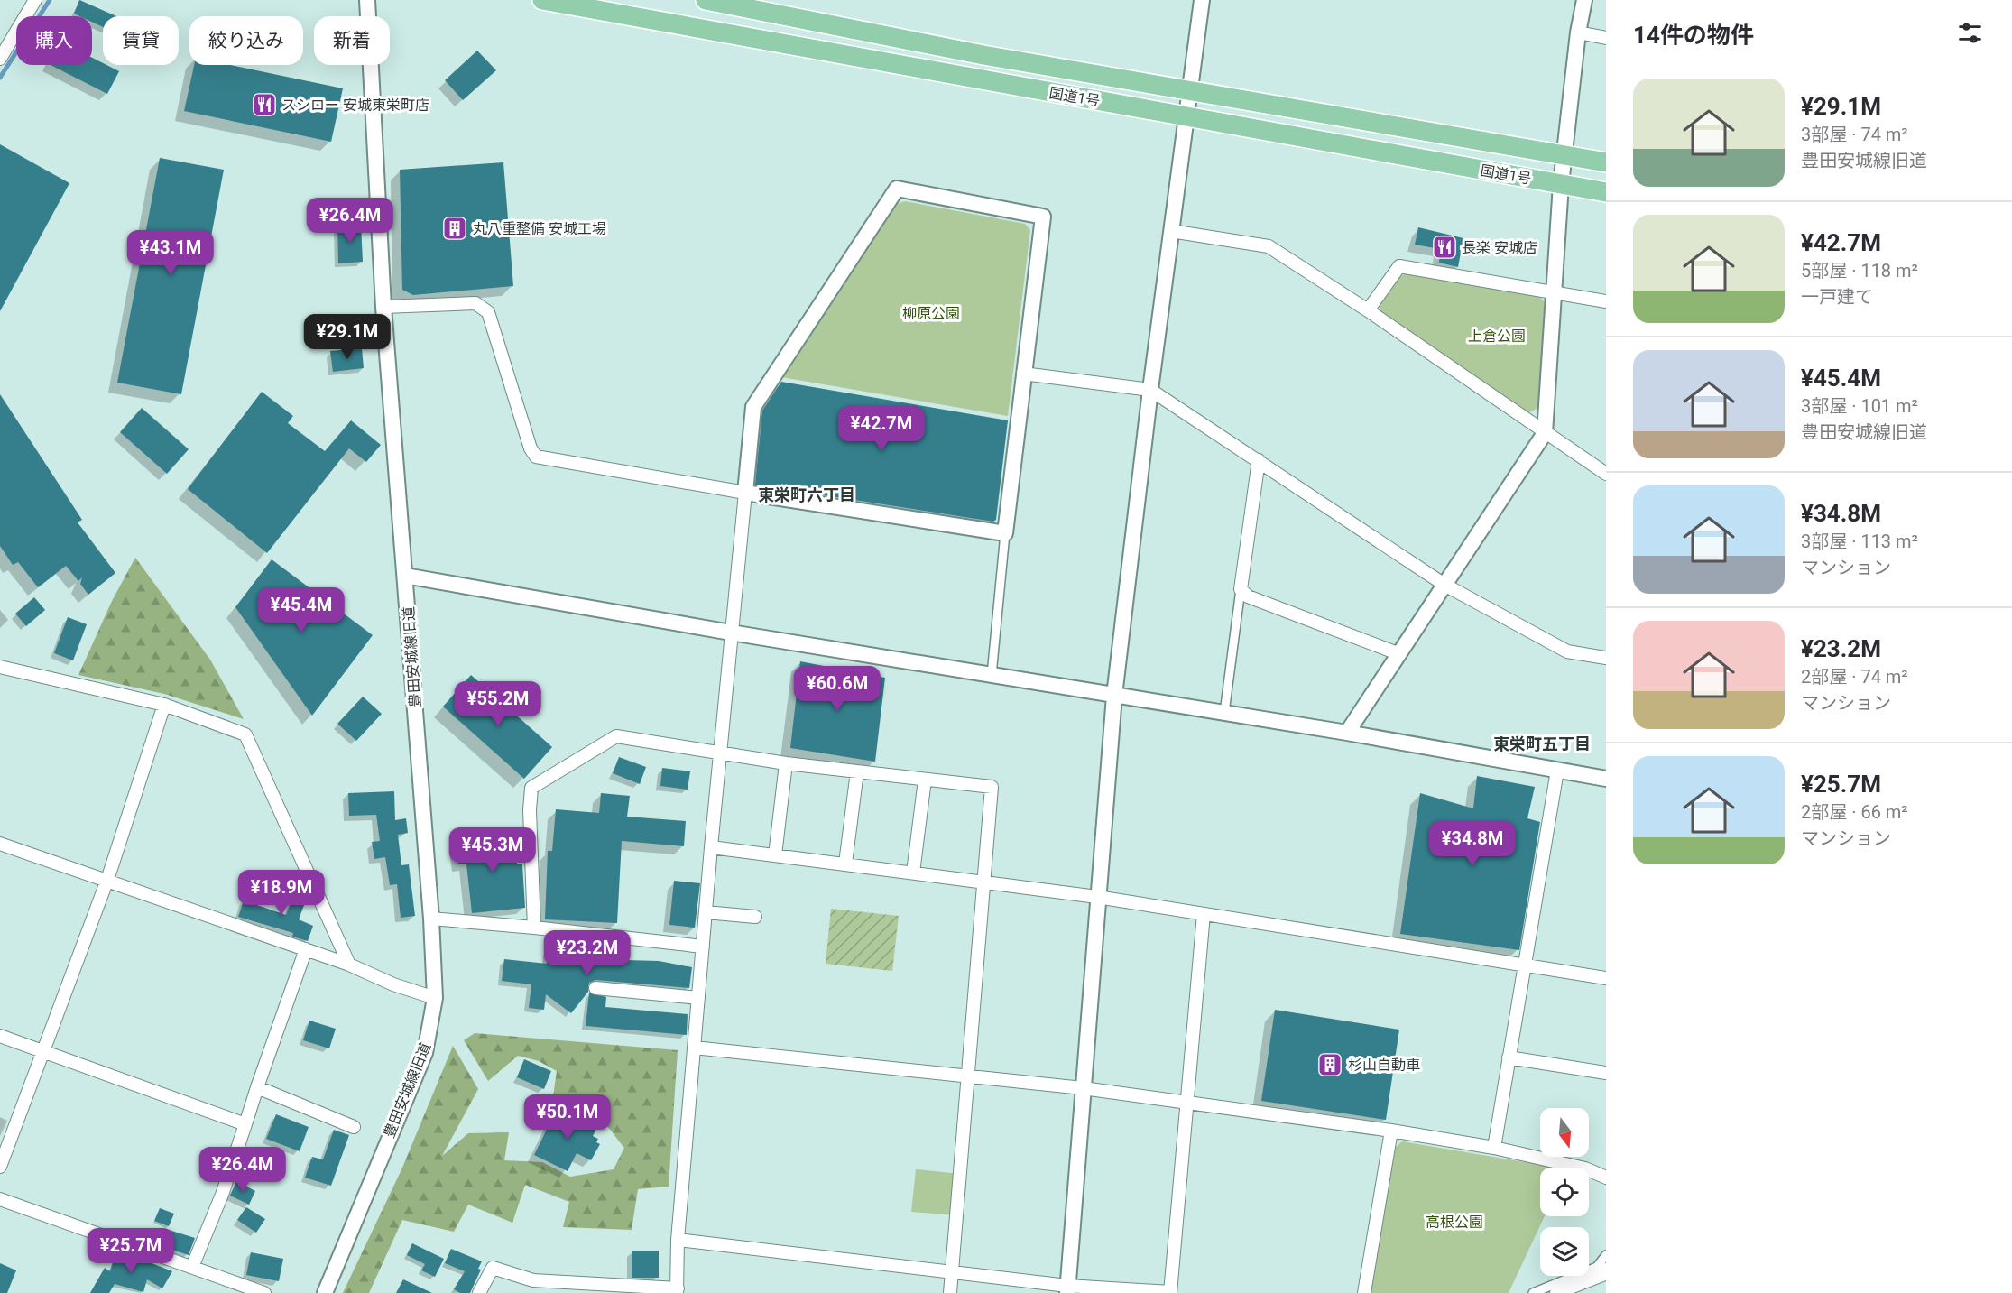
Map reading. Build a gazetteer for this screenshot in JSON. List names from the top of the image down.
{
  "streets": {
    "highway": ["国道1号"],
    "street": ["豊田安城線旧道"]
  },
  "districts": ["東栄町六丁目", "東栄町五丁目"],
  "parks": ["柳原公園", "上倉公園", "高根公園"],
  "places": {
    "restaurant": ["スシロー 安城東栄町店", "長楽 安城店"],
    "building": ["丸八重整備 安城工場", "杉山自動車"]
  },
  "north": "bottom",
  "page": {
    "heading": "14件の物件",
    "chip": [
      "購入",
      "賃貸",
      "絞り込み",
      "新着"
    ],
    "list": [
      {
        "name": "¥29.1M",
        "note": "3部屋 · 74 m² · 豊田安城線旧道"
      },
      {
        "name": "¥42.7M",
        "note": "5部屋 · 118 m² · 一戸建て"
      },
      {
        "name": "¥45.4M",
        "note": "3部屋 · 101 m² · 豊田安城線旧道"
      },
      {
        "name": "¥34.8M",
        "note": "3部屋 · 113 m² · マンション"
      },
      {
        "name": "¥23.2M",
        "note": "2部屋 · 74 m² · マンション"
      },
      {
        "name": "¥25.7M",
        "note": "2部屋 · 66 m² · マンション"
      }
    ],
    "price": [
      "¥26.4M",
      "¥43.1M",
      "¥29.1M",
      "¥42.7M",
      "¥45.4M",
      "¥60.6M",
      "¥55.2M",
      "¥34.8M",
      "¥45.3M",
      "¥18.9M",
      "¥23.2M",
      "¥50.1M",
      "¥26.4M",
      "¥25.7M"
    ]
  }
}
